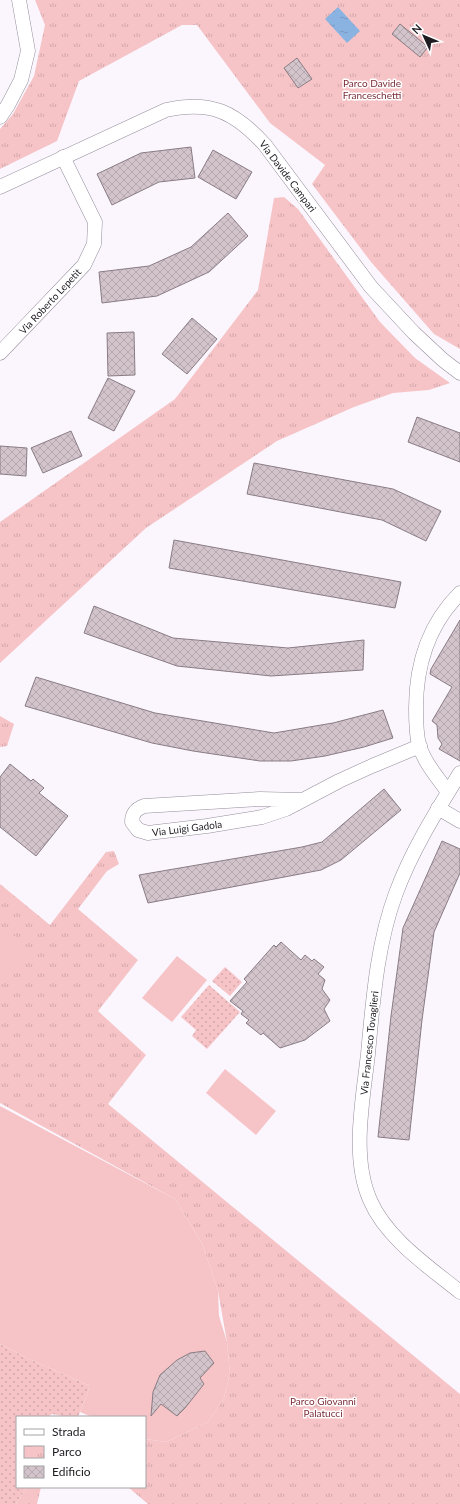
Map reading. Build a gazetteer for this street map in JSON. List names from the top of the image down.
{
  "streets": {
    "street": [
      "Via Davide Campari",
      "Via Roberto Lepetit",
      "Via Luigi Gadola",
      "Via Francesco Tovaglieri"
    ]
  },
  "crossings": [
    ["Via Davide Campari", "Via Roberto Lepetit"]
  ],
  "parks": ["Parco Davide Franceschetti", "Parco Giovanni Palatucci"],
  "legend": ["Strada", "Parco", "Edificio"],
  "north": "top left"
}
